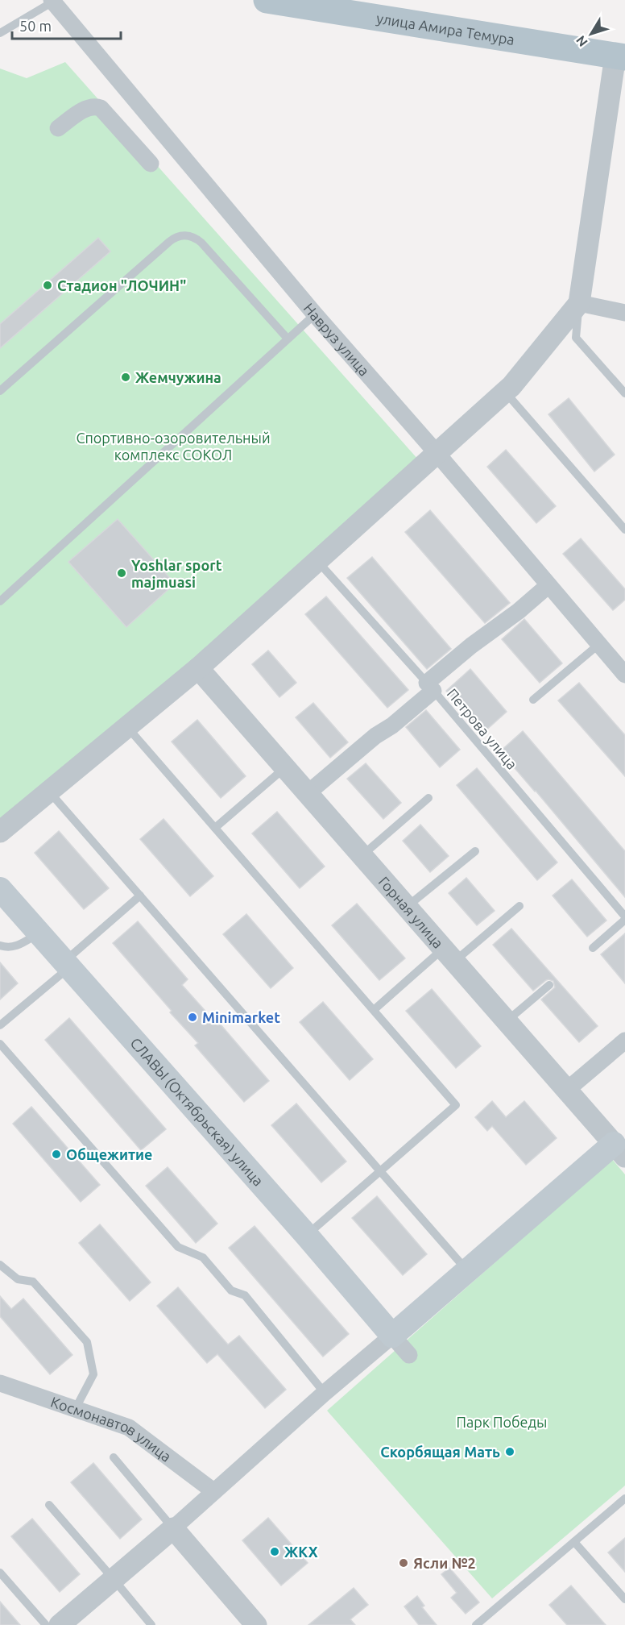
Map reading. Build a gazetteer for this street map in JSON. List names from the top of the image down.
{
  "streets": {
    "main road": ["улица Амира Темура", "СЛАВЫ (Октябрьская) улица"],
    "street": ["Навруз улица", "Горная улица", "Космонавтов улица"],
    "lane": ["Петрова улица"]
  },
  "parks": ["Спортивно-озоровительный комплекс СОКОЛ", "Парк Победы"],
  "places": [
    "Стадион \"ЛОЧИН\"",
    "Жемчужина",
    "Yoshlar sport majmuasi",
    "Minimarket",
    "Общежитие",
    "Скорбящая Мать",
    "ЖКХ",
    "Ясли №2"
  ],
  "scale_bar": "50 m",
  "north": "bottom left"
}
